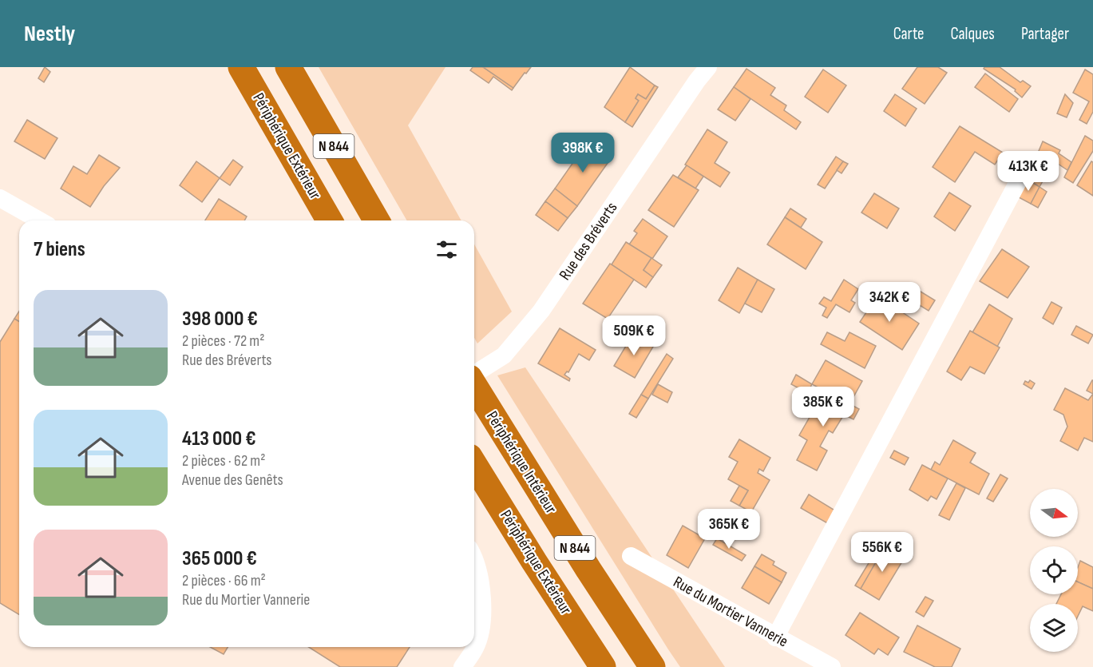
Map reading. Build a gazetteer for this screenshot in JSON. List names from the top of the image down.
{
  "streets": {
    "highway": ["Périphérique Extérieur", "N 844", "Périphérique Intérieur"],
    "street": ["Rue des Bréverts", "Rue du Mortier Vannerie"]
  },
  "north": "right",
  "page": {
    "header": "Nestly",
    "nav": ["Carte", "Calques", "Partager"],
    "price": [
      "398K €",
      "413K €",
      "342K €",
      "509K €",
      "385K €",
      "365K €",
      "556K €"
    ],
    "heading": "7 biens",
    "list": [
      {
        "name": "398 000 €",
        "note": "2 pièces · 72 m² · Rue des Bréverts"
      },
      {
        "name": "413 000 €",
        "note": "2 pièces · 62 m² · Avenue des Genêts"
      },
      {
        "name": "365 000 €",
        "note": "2 pièces · 66 m² · Rue du Mortier Vannerie"
      }
    ]
  }
}
